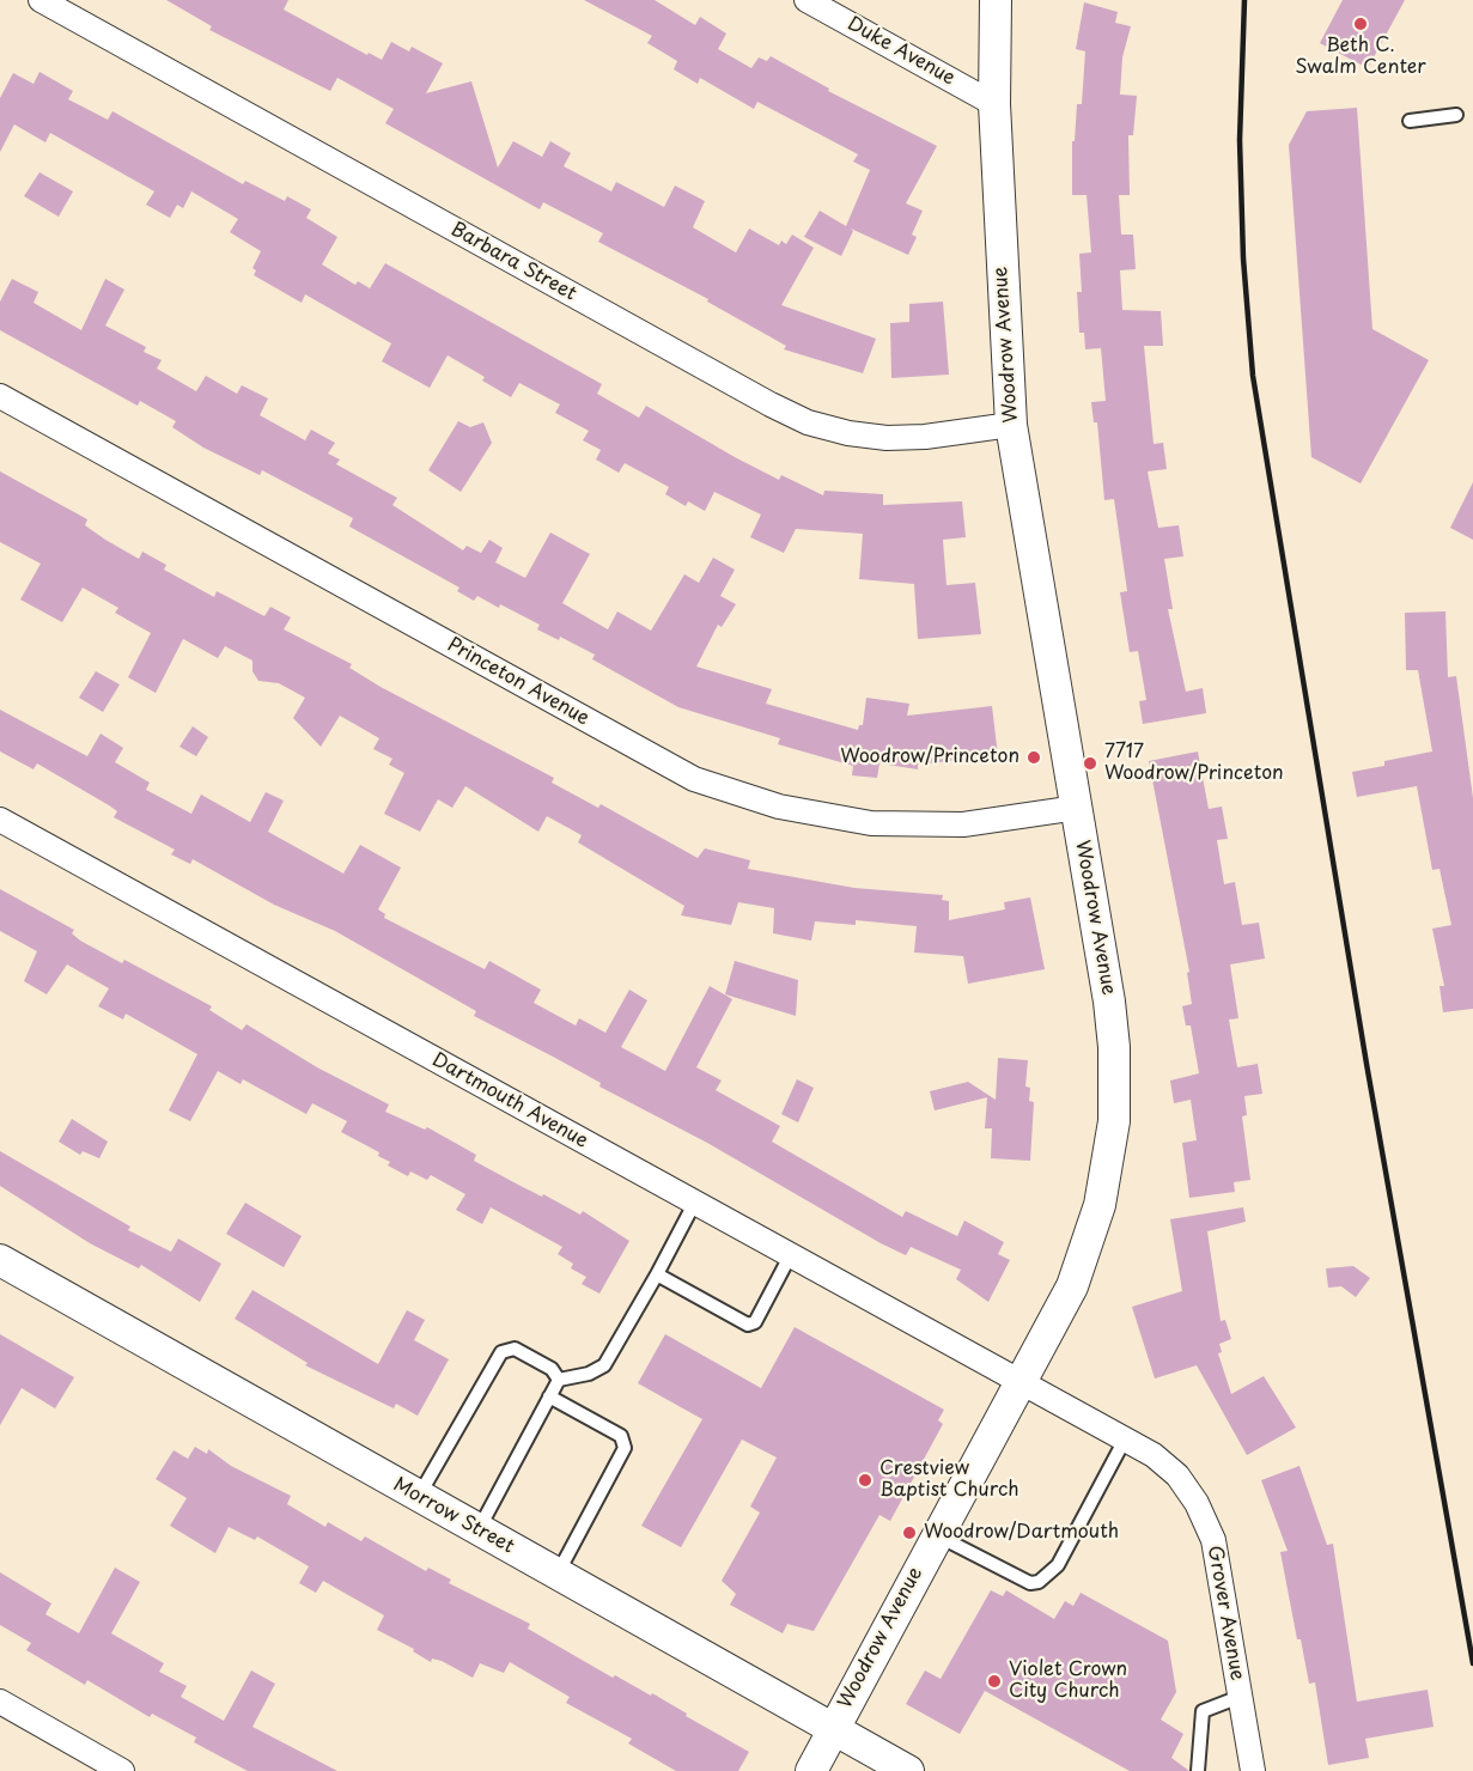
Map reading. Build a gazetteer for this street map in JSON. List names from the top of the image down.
{
  "streets": {
    "street": [
      "Duke Avenue",
      "Barbara Street",
      "Woodrow Avenue",
      "Princeton Avenue",
      "Dartmouth Avenue",
      "Morrow Street",
      "Grover Avenue"
    ]
  },
  "crossings": [
    ["Duke Avenue", "Woodrow Avenue"],
    ["Barbara Street", "Woodrow Avenue"],
    ["Woodrow Avenue", "Princeton Avenue"],
    ["Woodrow Avenue", "Dartmouth Avenue"],
    ["Woodrow Avenue", "Morrow Street"],
    ["Woodrow Avenue", "Grover Avenue"],
    ["Dartmouth Avenue", "Grover Avenue"]
  ],
  "places": [
    "Beth C. Swalm Center",
    "Woodrow/Princeton",
    "7717 Woodrow/Princeton",
    "Crestview Baptist Church",
    "Woodrow/Dartmouth",
    "Violet Crown City Church"
  ]
}
